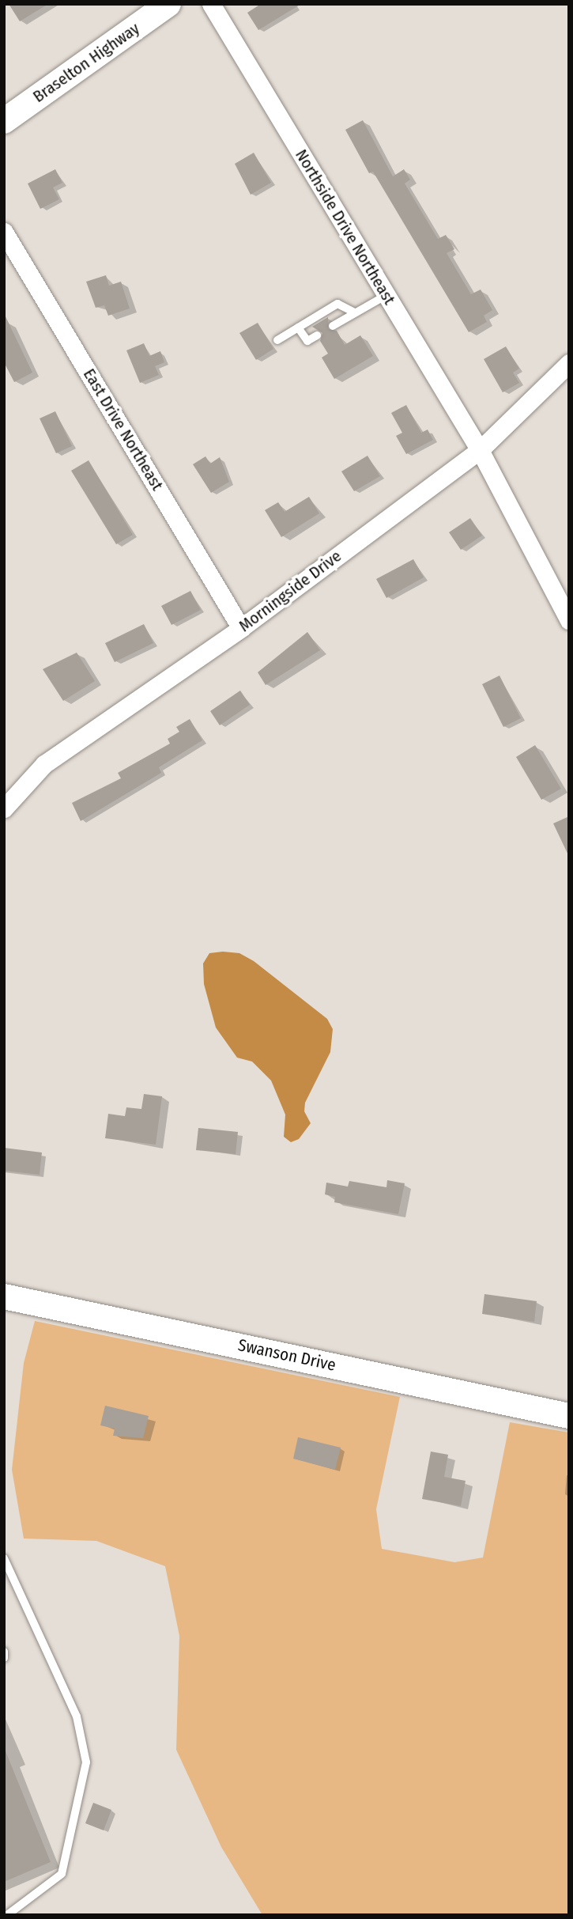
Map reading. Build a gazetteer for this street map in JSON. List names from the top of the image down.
{
  "streets": {
    "street": [
      "Braselton Highway",
      "Northside Drive Northeast",
      "East Drive Northeast",
      "Morningside Drive",
      "Swanson Drive"
    ]
  },
  "crossings": [
    ["Northside Drive Northeast", "Morningside Drive"],
    ["East Drive Northeast", "Morningside Drive"]
  ]
}
